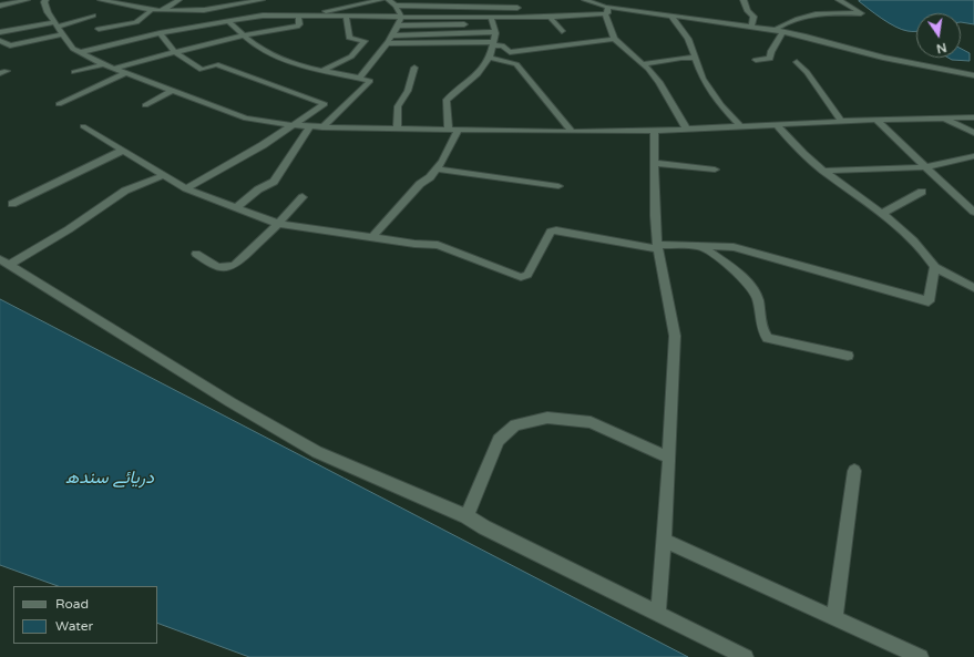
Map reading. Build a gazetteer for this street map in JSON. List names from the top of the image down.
{
  "water": ["دریائے سندھ"],
  "legend": ["Road", "Water"],
  "north": "bottom"
}
